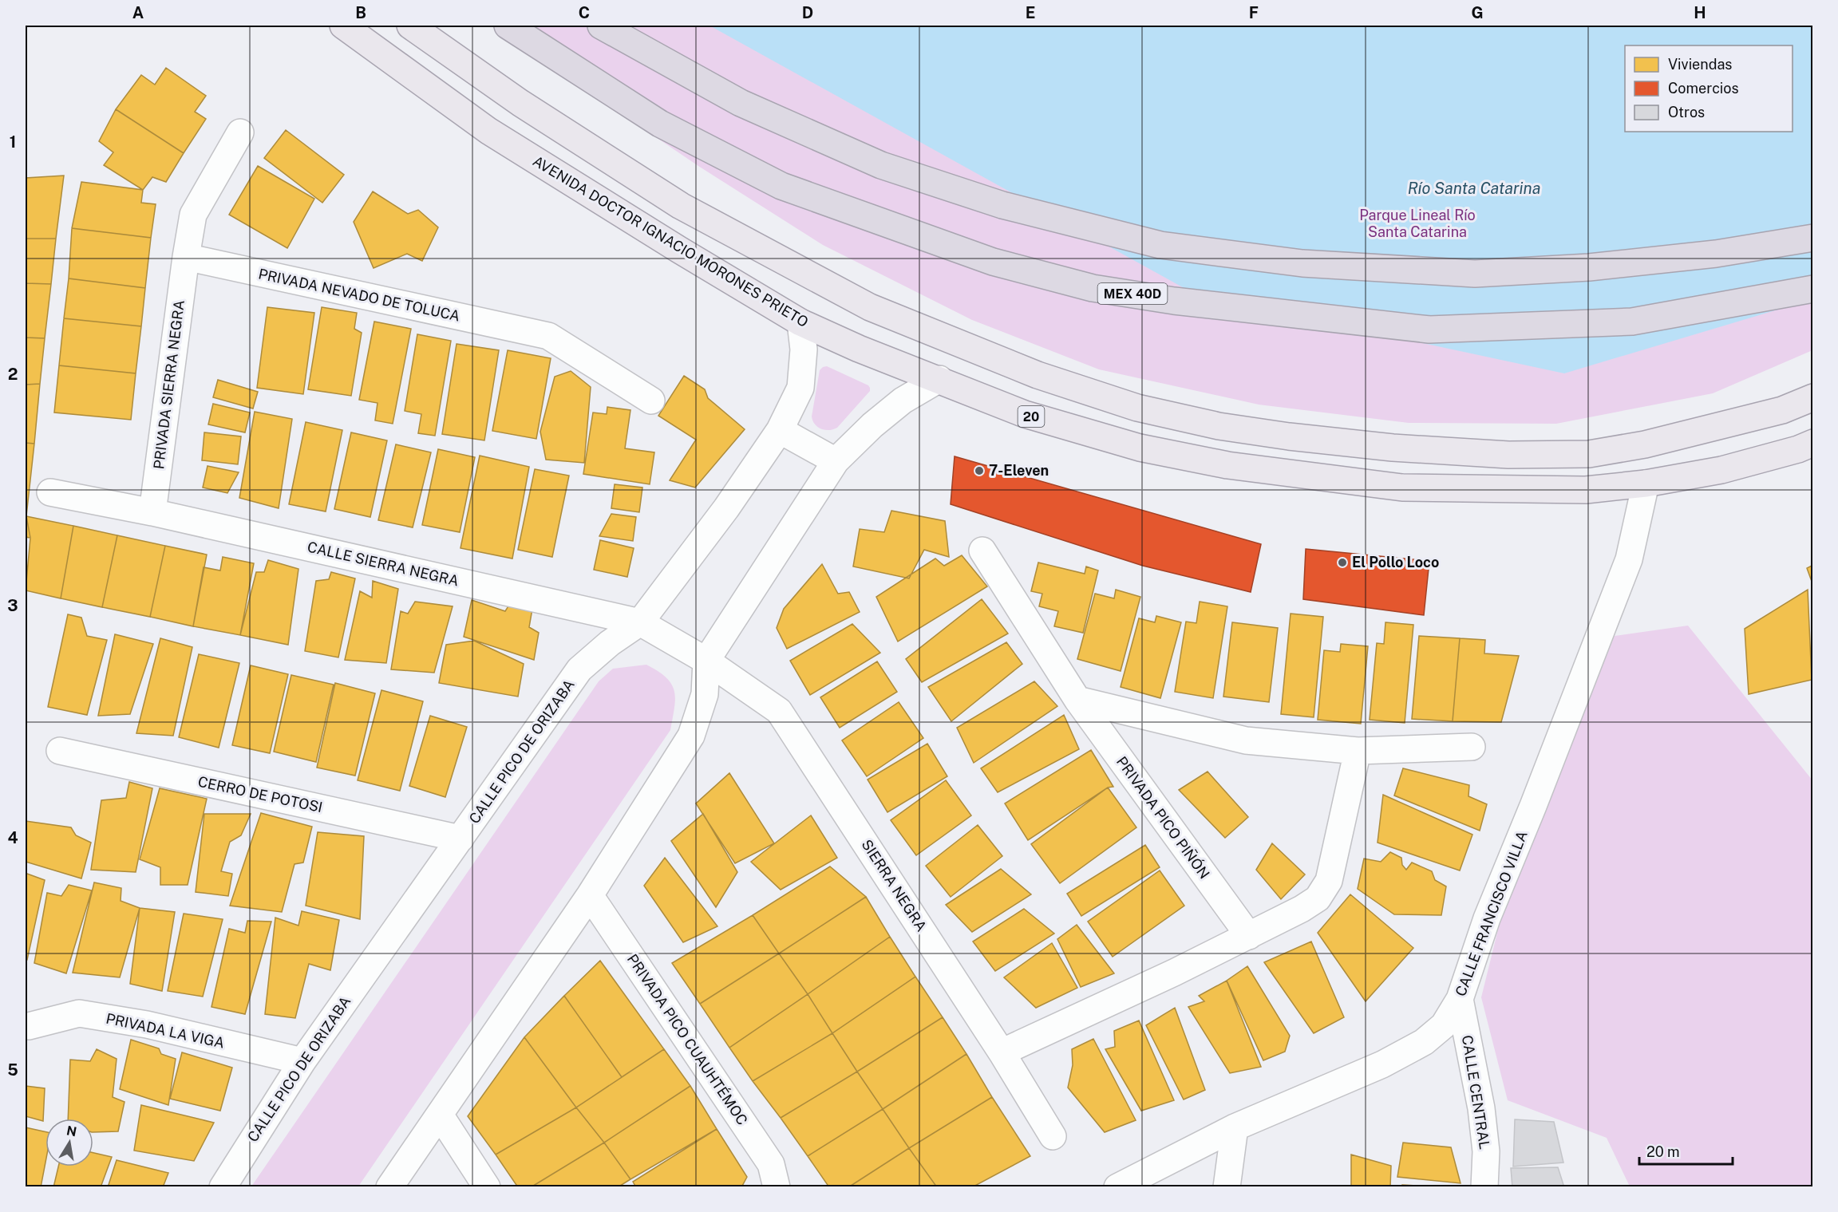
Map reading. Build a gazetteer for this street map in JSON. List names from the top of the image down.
{
  "streets": {
    "highway": ["MEX 40D"],
    "main road": ["AVENIDA DOCTOR IGNACIO MORONES PRIETO", "20"],
    "street": [
      "PRIVADA NEVADO DE TOLUCA",
      "PRIVADA SIERRA NEGRA",
      "CALLE SIERRA NEGRA",
      "CALLE PICO DE ORIZABA",
      "CERRO DE POTOSI",
      "PRIVADA PICO PIÑÓN",
      "SIERRA NEGRA",
      "CALLE FRANCISCO VILLA",
      "PRIVADA LA VIGA",
      "PRIVADA PICO CUAUHTÉMOC",
      "CALLE CENTRAL"
    ]
  },
  "crossings": [
    ["AVENIDA DOCTOR IGNACIO MORONES PRIETO", "CALLE PICO DE ORIZABA"],
    ["AVENIDA DOCTOR IGNACIO MORONES PRIETO", "CALLE FRANCISCO VILLA"],
    ["PRIVADA NEVADO DE TOLUCA", "PRIVADA SIERRA NEGRA"],
    ["PRIVADA SIERRA NEGRA", "CALLE SIERRA NEGRA"],
    ["CALLE SIERRA NEGRA", "CALLE PICO DE ORIZABA"],
    ["CALLE SIERRA NEGRA", "SIERRA NEGRA"],
    ["CALLE PICO DE ORIZABA", "CERRO DE POTOSI"],
    ["CALLE PICO DE ORIZABA", "PRIVADA LA VIGA"],
    ["CALLE FRANCISCO VILLA", "CALLE CENTRAL"]
  ],
  "water": ["Río Santa Catarina"],
  "parks": ["Parque Lineal Río Santa Catarina"],
  "places": ["7-Eleven", "El Pollo Loco"],
  "legend": ["Viviendas", "Comercios", "Otros"],
  "scale_bar": "20 m",
  "north": "top",
  "grid": {
    "columns": [
      "A",
      "B",
      "C",
      "D",
      "E",
      "F",
      "G",
      "H"
    ],
    "rows": [
      "1",
      "2",
      "3",
      "4",
      "5"
    ]
  }
}
